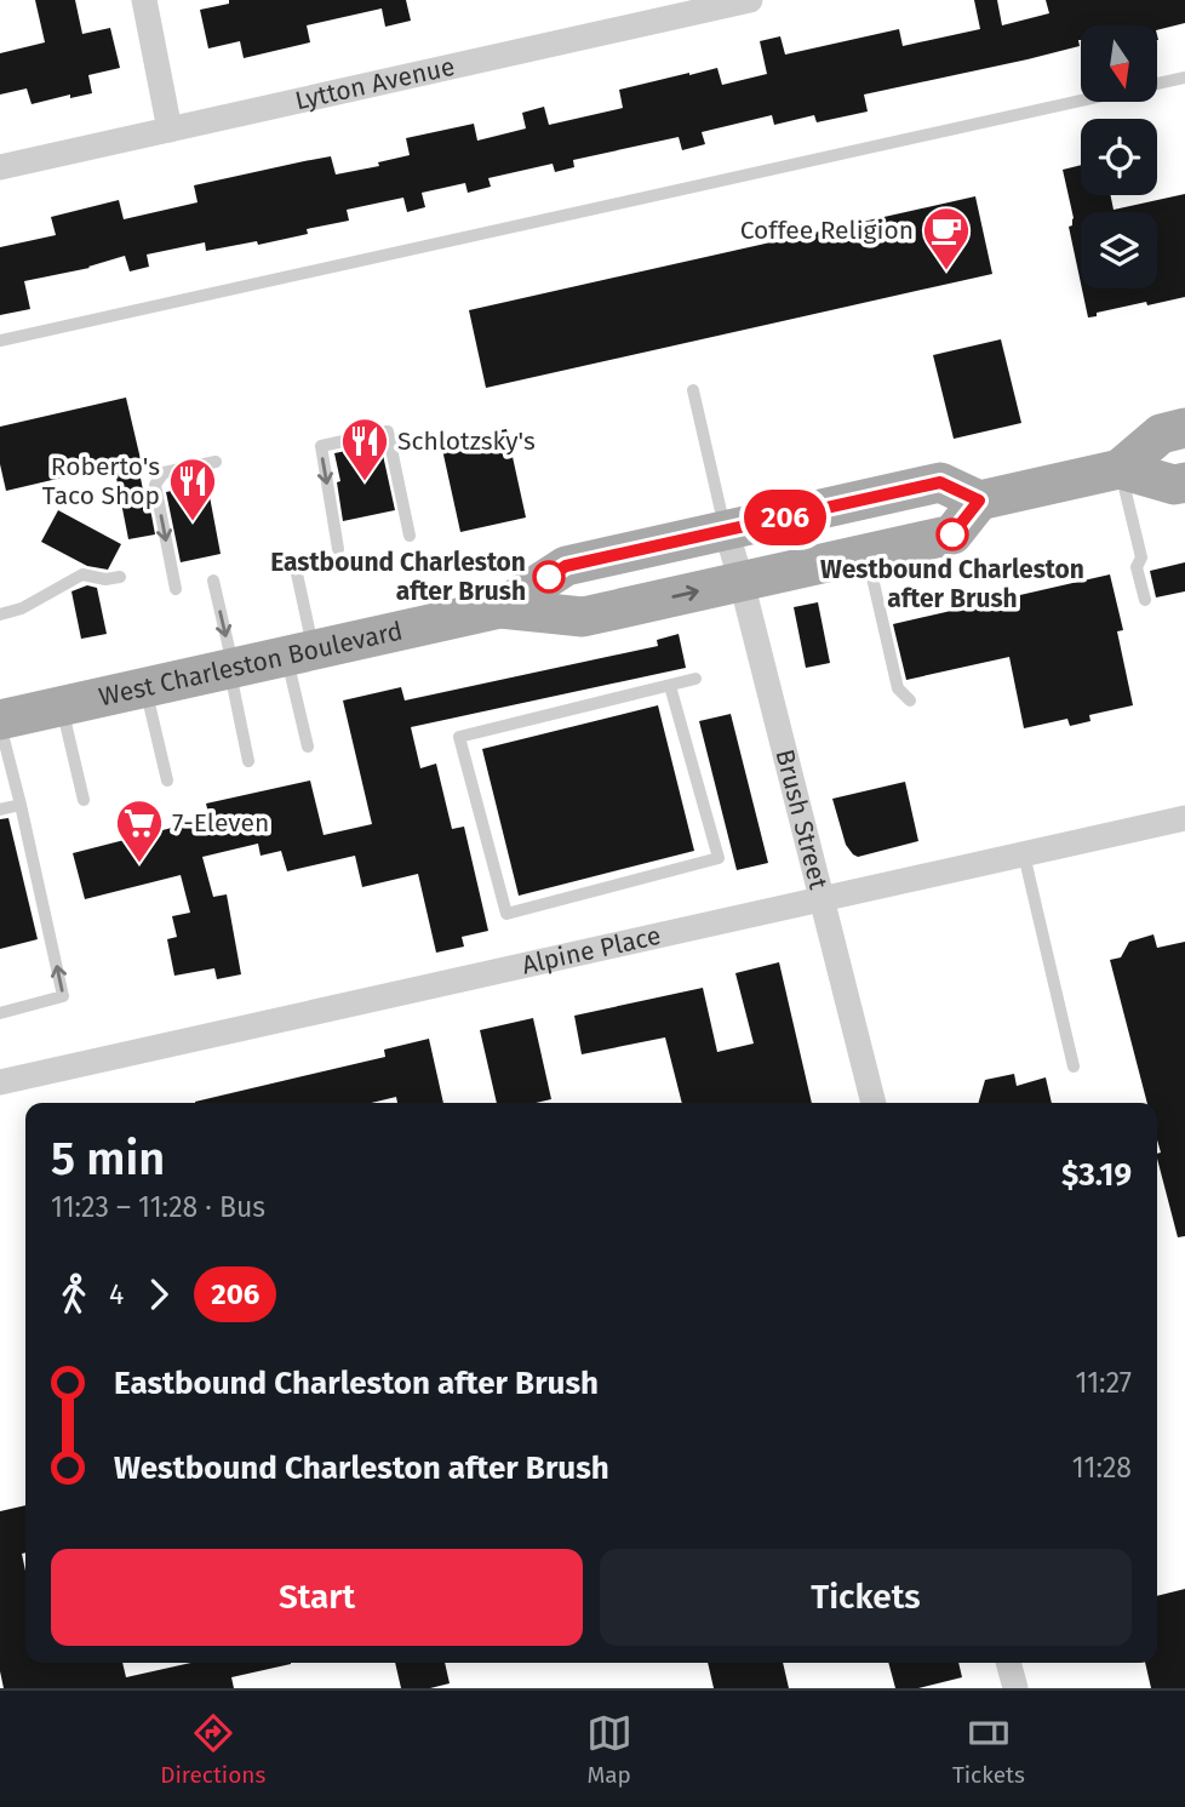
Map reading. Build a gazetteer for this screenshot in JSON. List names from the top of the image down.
{
  "streets": {
    "main road": ["West Charleston Boulevard"],
    "street": ["Lytton Avenue", "Brush Street", "Alpine Place"]
  },
  "crossings": [
    ["West Charleston Boulevard", "Brush Street"],
    ["Brush Street", "Alpine Place"]
  ],
  "places": {
    "cafe": ["Coffee Religion"],
    "restaurant": ["Schlotzsky's", "Roberto's Taco Shop"],
    "other": ["Westbound Charleston after Brush", "Eastbound Charleston after Brush"],
    "supermarket": ["7-Eleven"]
  },
  "lines": ["bus line 206"],
  "north": "bottom",
  "page": {
    "on_map": "206",
    "heading": ["5 min", "11:23 – 11:28 · Bus", "$3.19"],
    "legs": ["4", "206"],
    "list": [
      {
        "name": "Eastbound Charleston after Brush",
        "value": "11:27"
      },
      {
        "name": "Westbound Charleston after Brush",
        "value": "11:28"
      }
    ],
    "buttons": ["Start", "Tickets"],
    "tabs": ["Directions", "Map", "Tickets"]
  }
}
